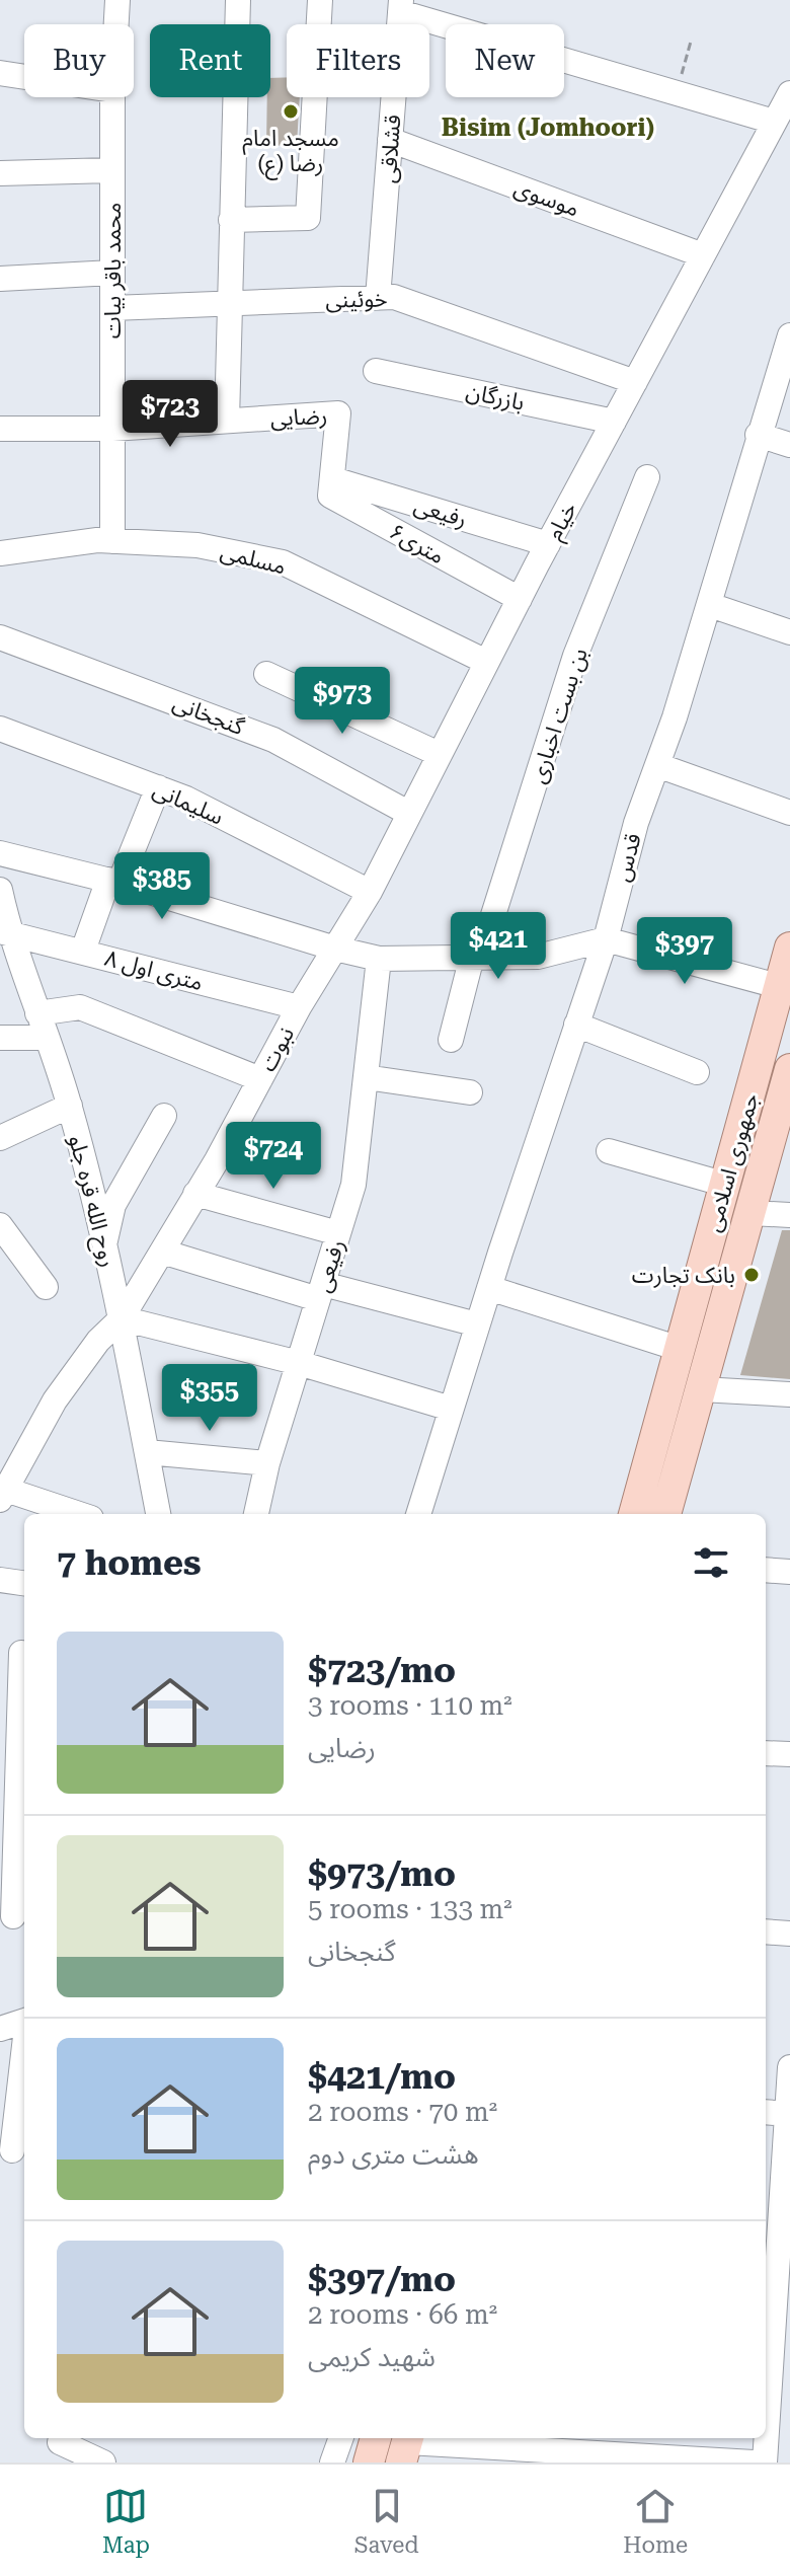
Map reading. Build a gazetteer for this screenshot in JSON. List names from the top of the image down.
{
  "streets": {
    "main road": ["جمهوری اسلامی"],
    "street": [
      "قشلاقی",
      "موسوی",
      "محمد باقر بیات",
      "خوئینی",
      "بازرگان",
      "رضایی",
      "رفیعی",
      "خیام",
      "۶متری",
      "مسلمی",
      "گنجخانی",
      "بن بست اخباری",
      "سلیمانی",
      "قدس",
      "۸ متری اول",
      "نبوت",
      "روح الله قره جلو"
    ]
  },
  "crossings": [
    ["قشلاقی", "موسوی"],
    ["قشلاقی", "خوئینی"],
    ["موسوی", "خیام"],
    ["محمد باقر بیات", "خوئینی"],
    ["محمد باقر بیات", "رضایی"],
    ["محمد باقر بیات", "مسلمی"],
    ["خوئینی", "خیام"],
    ["بازرگان", "خیام"],
    ["رضایی", "رفیعی"],
    ["رضایی", "۶متری"],
    ["رفیعی", "خیام"],
    ["رفیعی", "۶متری"],
    ["خیام", "۶متری"],
    ["خیام", "مسلمی"],
    ["خیام", "گنجخانی"],
    ["خیام", "سلیمانی"],
    ["خیام", "نبوت"],
    ["۸ متری اول", "نبوت"],
    ["۸ متری اول", "روح الله قره جلو"],
    ["نبوت", "روح الله قره جلو"]
  ],
  "districts": ["Bisim (Jomhoori)"],
  "places": ["مسجد امام رضا (ع)", "بانک تجارت"],
  "page": {
    "chip": [
      "Buy",
      "Rent",
      "Filters",
      "New"
    ],
    "price": [
      "$723",
      "$973",
      "$385",
      "$421",
      "$397",
      "$724",
      "$355"
    ],
    "heading": "7 homes",
    "list": [
      {
        "name": "$723/mo",
        "note": "3 rooms · 110 m² · رضایی"
      },
      {
        "name": "$973/mo",
        "note": "5 rooms · 133 m² · گنجخانی"
      },
      {
        "name": "$421/mo",
        "note": "2 rooms · 70 m² · هشت متری دوم"
      },
      {
        "name": "$397/mo",
        "note": "2 rooms · 66 m² · شهید کریمی"
      }
    ],
    "tabs": ["Map", "Saved", "Home"]
  }
}
